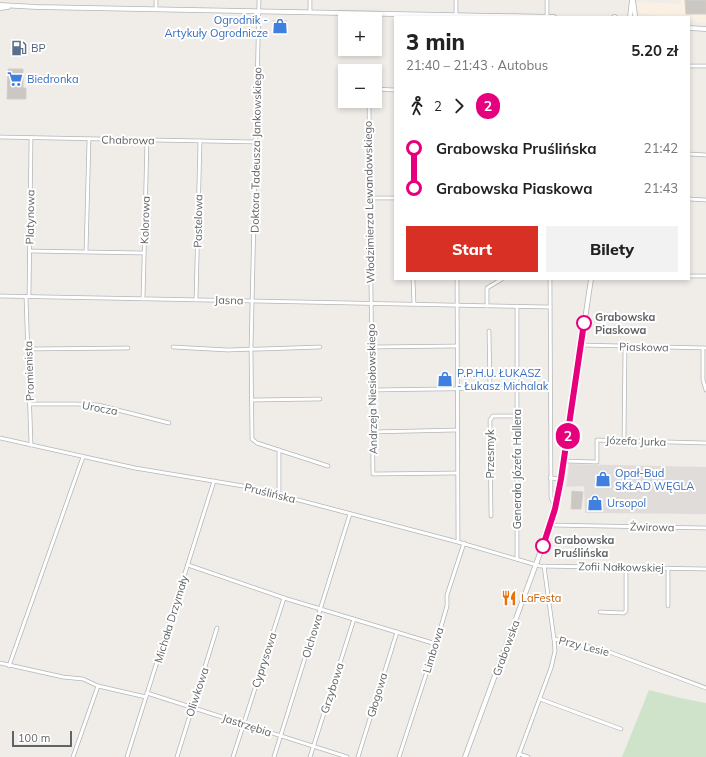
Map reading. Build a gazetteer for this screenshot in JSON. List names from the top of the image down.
{
  "streets": {
    "street": [
      "Chabrowa",
      "Doktora Tadeusza Jankowskiego",
      "Włodzimierza Lewandowskiego",
      "Platynowa",
      "Kolorowa",
      "Pastelowa",
      "Jasna",
      "Piaskowa",
      "Promienista",
      "Andrzeja Niesiołowskiego",
      "Urocza",
      "Józefa Jurka",
      "Przesmyk",
      "Generała Józefa Hallera",
      "Pruślińska",
      "Żwirowa",
      "Zofii Nałkowskiej",
      "Michała Drzymały",
      "Olchowa",
      "Przy Lesie",
      "Grabowska",
      "Limbowa",
      "Cyprysowa",
      "Grzybowa",
      "Oliwkowa",
      "Głogowa",
      "Jastrzębia"
    ]
  },
  "crossings": [
    ["Chabrowa", "Doktora Tadeusza Jankowskiego"],
    ["Chabrowa", "Platynowa"],
    ["Chabrowa", "Kolorowa"],
    ["Chabrowa", "Pastelowa"],
    ["Doktora Tadeusza Jankowskiego", "Jasna"],
    ["Włodzimierza Lewandowskiego", "Jasna"],
    ["Włodzimierza Lewandowskiego", "Andrzeja Niesiołowskiego"],
    ["Platynowa", "Jasna"],
    ["Platynowa", "Promienista"],
    ["Kolorowa", "Jasna"],
    ["Pastelowa", "Jasna"],
    ["Jasna", "Promienista"],
    ["Jasna", "Andrzeja Niesiołowskiego"],
    ["Jasna", "Generała Józefa Hallera"],
    ["Piaskowa", "Grabowska"],
    ["Promienista", "Urocza"],
    ["Promienista", "Pruślińska"],
    ["Józefa Jurka", "Grabowska"],
    ["Przesmyk", "Generała Józefa Hallera"],
    ["Generała Józefa Hallera", "Pruślińska"],
    ["Pruślińska", "Zofii Nałkowskiej"],
    ["Pruślińska", "Michała Drzymały"],
    ["Pruślińska", "Olchowa"],
    ["Pruślińska", "Grabowska"],
    ["Pruślińska", "Limbowa"],
    ["Żwirowa", "Grabowska"],
    ["Zofii Nałkowskiej", "Przy Lesie"],
    ["Zofii Nałkowskiej", "Grabowska"],
    ["Michała Drzymały", "Jastrzębia"],
    ["Olchowa", "Jastrzębia"],
    ["Cyprysowa", "Jastrzębia"],
    ["Grzybowa", "Jastrzębia"],
    ["Oliwkowa", "Jastrzębia"]
  ],
  "places": {
    "shop": [
      "Ogrodnik - Artykuły Ogrodnicze",
      "P.P.H.U. ŁUKASZ - Łukasz Michalak",
      "Opał-Bud SKŁAD WĘGLA",
      "Ursopol"
    ],
    "fuel station": ["BP"],
    "supermarket": ["Biedronka"],
    "other": ["Grabowska Piaskowa", "Grabowska Pruślińska"],
    "restaurant": ["LaFesta"]
  },
  "lines": ["bus line 2"],
  "scale_bar": "100 m",
  "page": {
    "on_map": "2",
    "map_buttons": ["+", "−"],
    "heading": ["3 min", "21:40 – 21:43 · Autobus", "5.20 zł"],
    "legs": ["2", "2"],
    "list": [
      {
        "name": "Grabowska Pruślińska",
        "value": "21:42"
      },
      {
        "name": "Grabowska Piaskowa",
        "value": "21:43"
      }
    ],
    "buttons": ["Start", "Bilety"],
    "scale": "100 m"
  }
}
